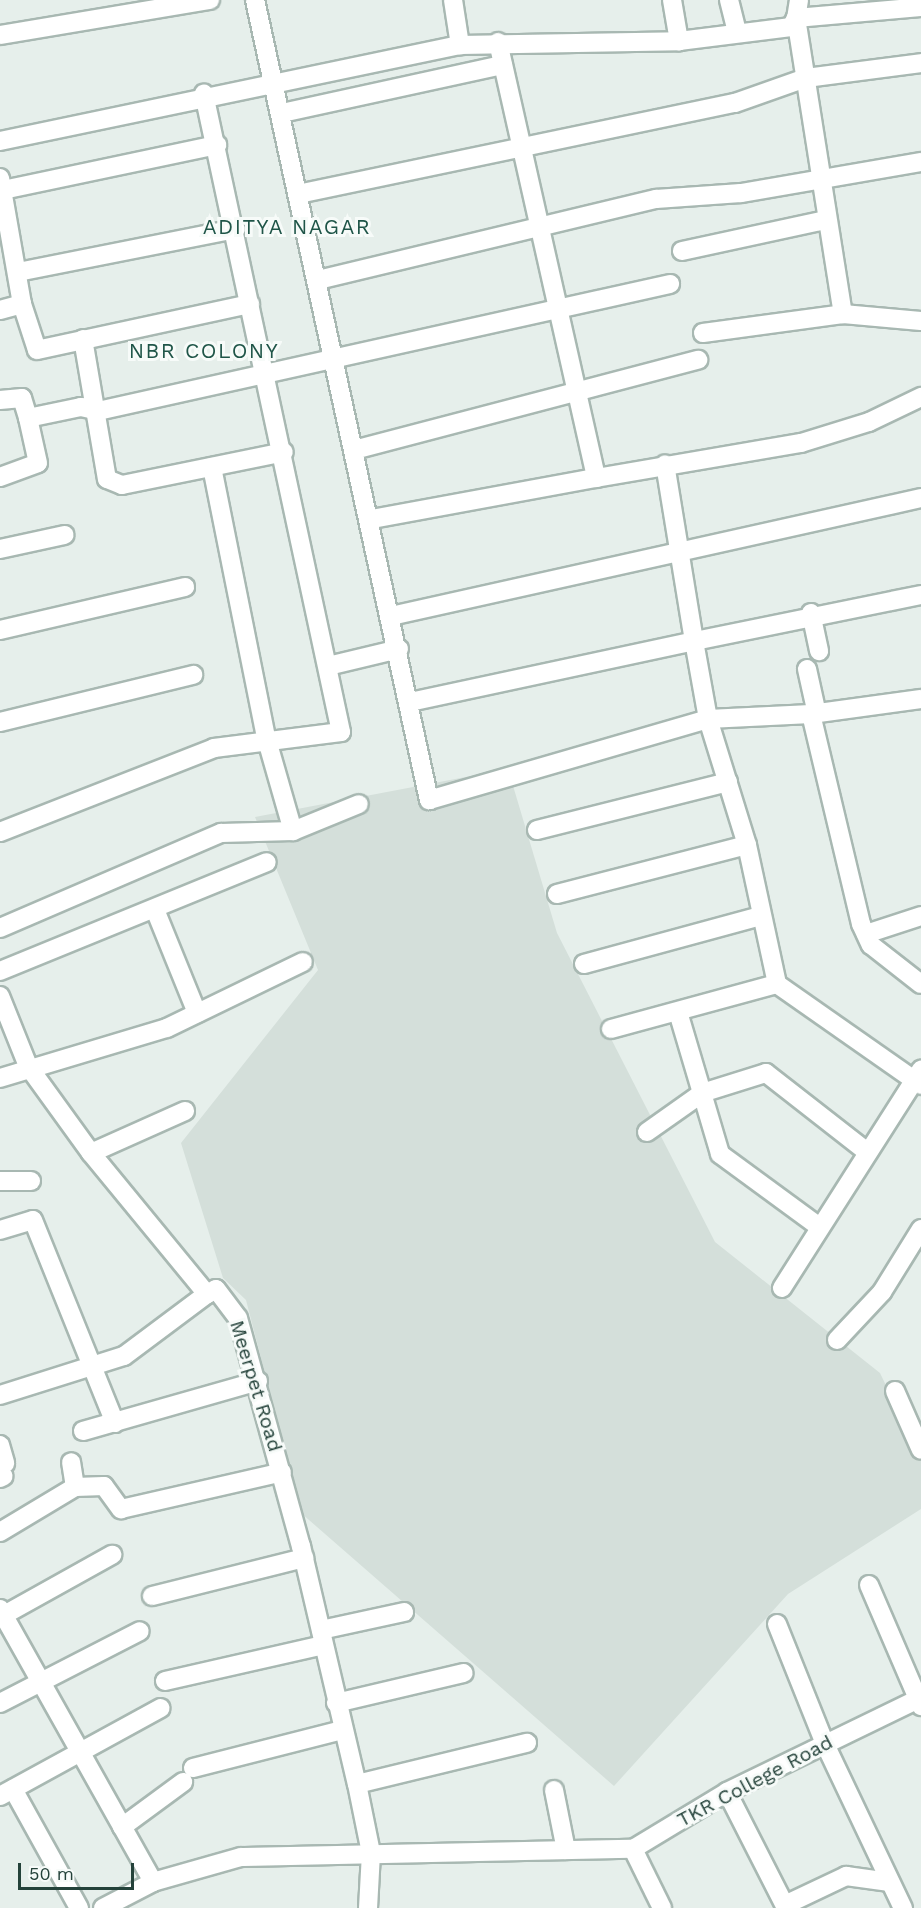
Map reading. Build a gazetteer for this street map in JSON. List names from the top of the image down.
{
  "streets": {
    "street": ["Meerpet Road", "TKR College Road"]
  },
  "districts": ["ADITYA NAGAR", "NBR COLONY"],
  "scale_bar": "50 m"
}
